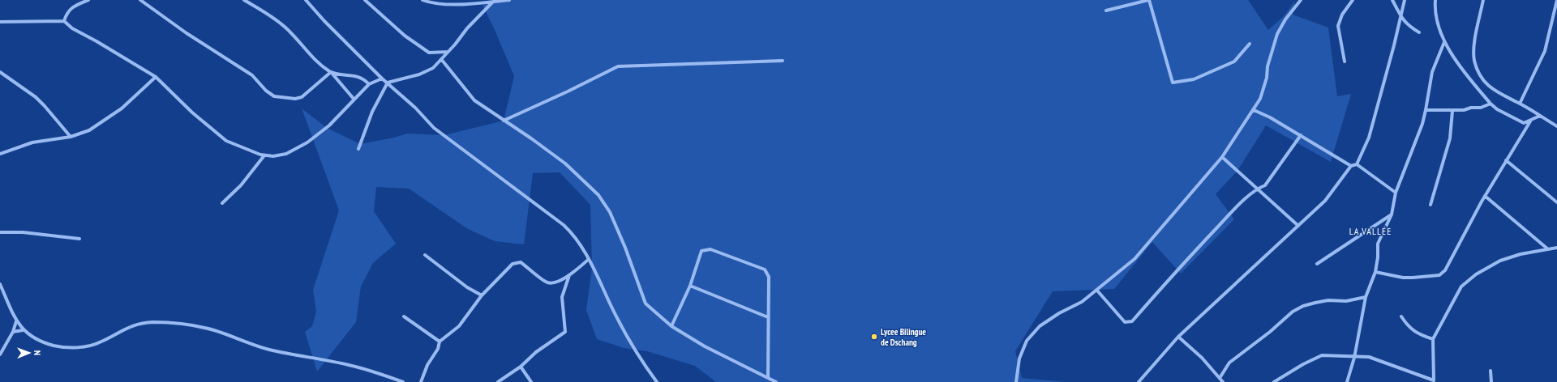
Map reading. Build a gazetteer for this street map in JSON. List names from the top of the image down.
{
  "districts": ["LA VALLÉE"],
  "places": ["Lycee Bilingue de Dschang"],
  "north": "right"
}
